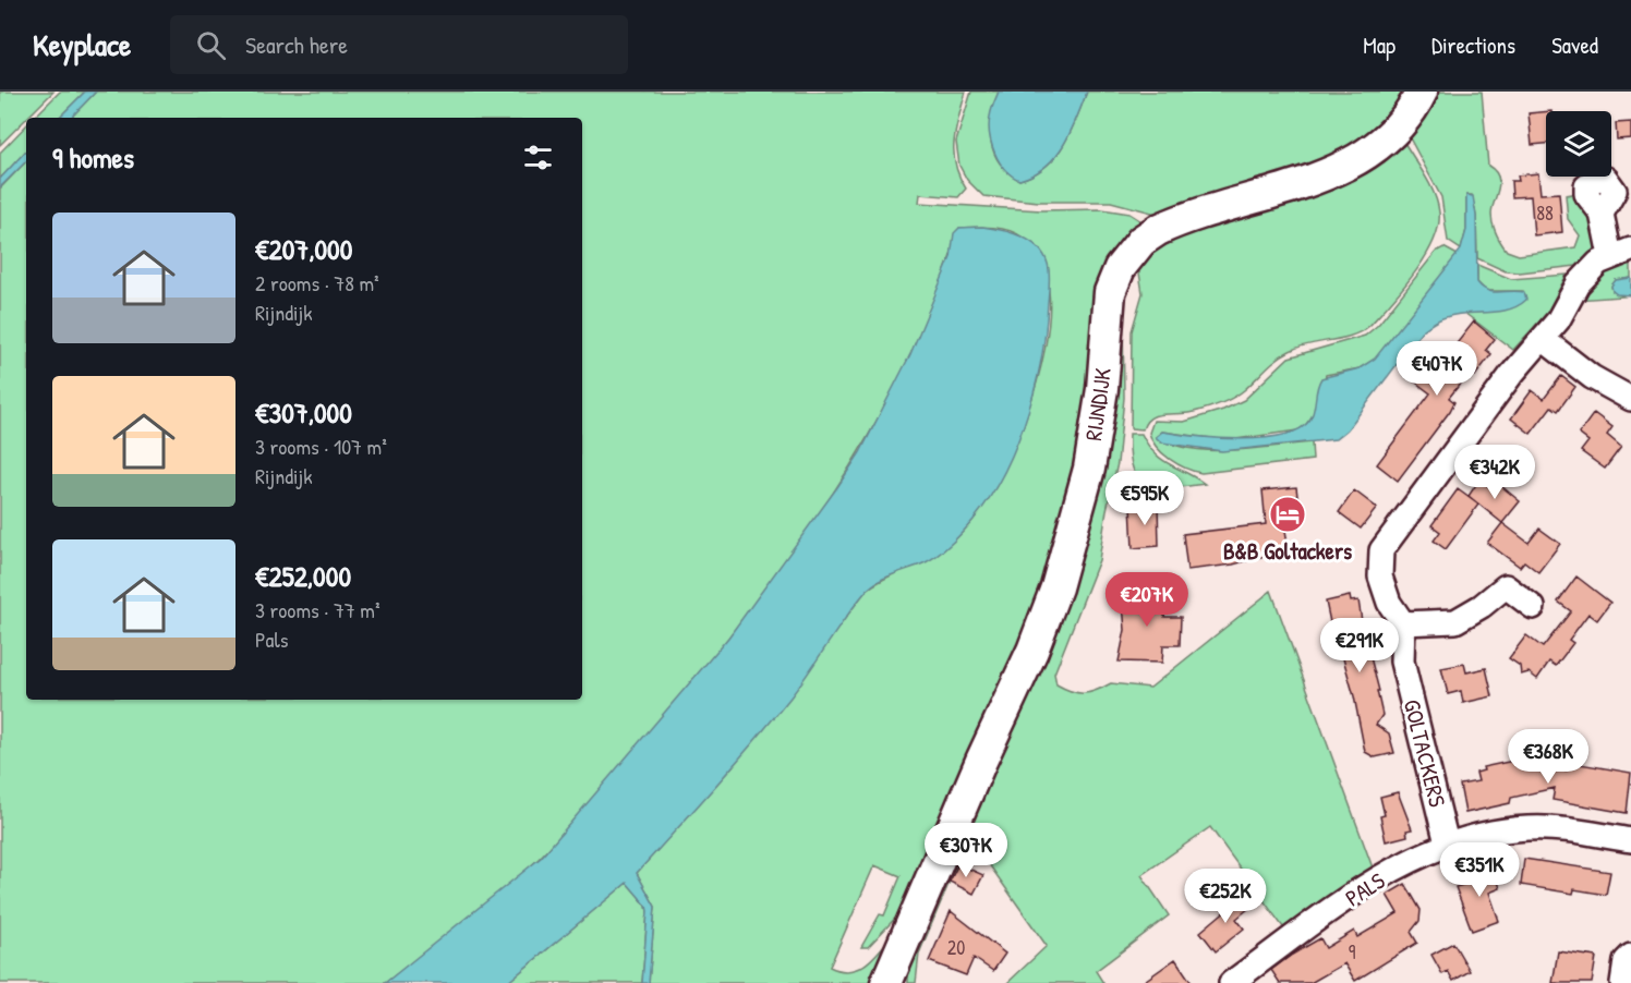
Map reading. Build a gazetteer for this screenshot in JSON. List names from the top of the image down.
{
  "streets": {
    "street": ["RIJNDIJK", "GOLTACKERS", "PALS"]
  },
  "crossings": [
    ["GOLTACKERS", "PALS"]
  ],
  "places": {
    "hotel": ["B&B Goltackers"]
  },
  "house_numbers": ["88", "20", "9"],
  "page": {
    "header": "Keyplace",
    "search": "Search here",
    "nav": ["Map", "Directions", "Saved"],
    "heading": "9 homes",
    "list": [
      {
        "name": "€207,000",
        "note": "2 rooms · 78 m² · Rijndijk"
      },
      {
        "name": "€307,000",
        "note": "3 rooms · 107 m² · Rijndijk"
      },
      {
        "name": "€252,000",
        "note": "3 rooms · 77 m² · Pals"
      }
    ],
    "price": [
      "€407K",
      "€342K",
      "€595K",
      "€207K",
      "€291K",
      "€368K",
      "€307K",
      "€351K",
      "€252K"
    ]
  }
}
